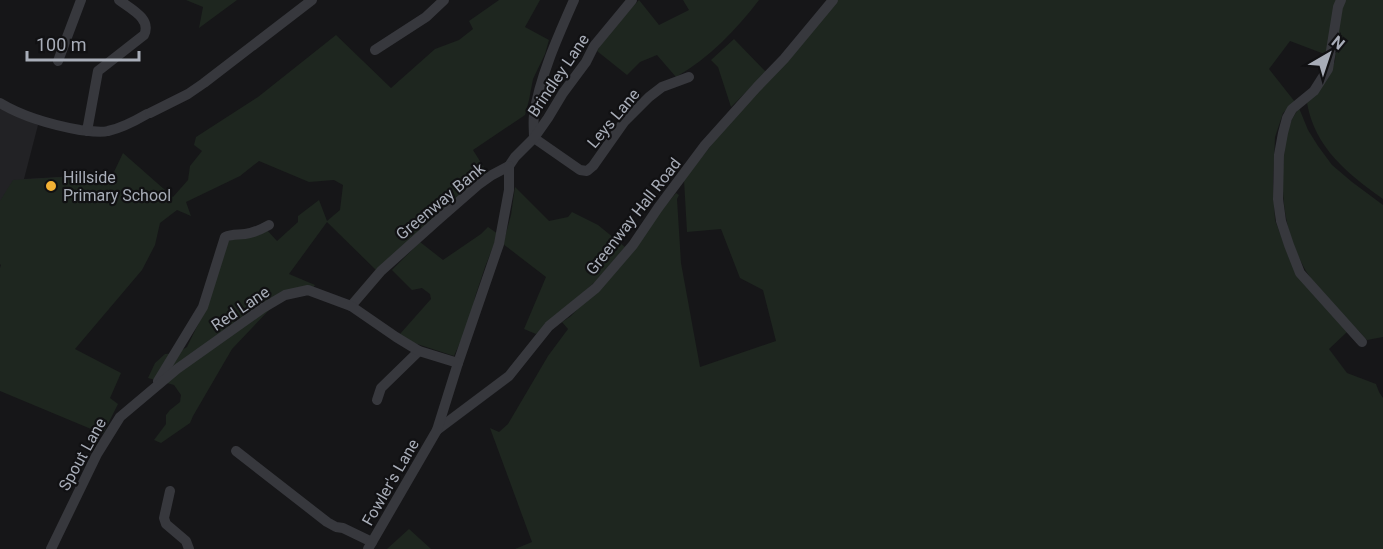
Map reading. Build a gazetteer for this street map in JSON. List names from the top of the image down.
{
  "streets": {
    "street": [
      "Brindley Lane",
      "Leys Lane",
      "Greenway Bank",
      "Greenway Hall Road",
      "Red Lane",
      "Spout Lane",
      "Fowler's Lane"
    ]
  },
  "crossings": [
    ["Brindley Lane", "Leys Lane"],
    ["Brindley Lane", "Greenway Bank"],
    ["Greenway Bank", "Greenway Hall Road"],
    ["Greenway Bank", "Red Lane"],
    ["Greenway Bank", "Fowler's Lane"],
    ["Greenway Hall Road", "Fowler's Lane"],
    ["Red Lane", "Spout Lane"]
  ],
  "places": ["Hillside Primary School"],
  "scale_bar": "100 m",
  "north": "top right"
}
